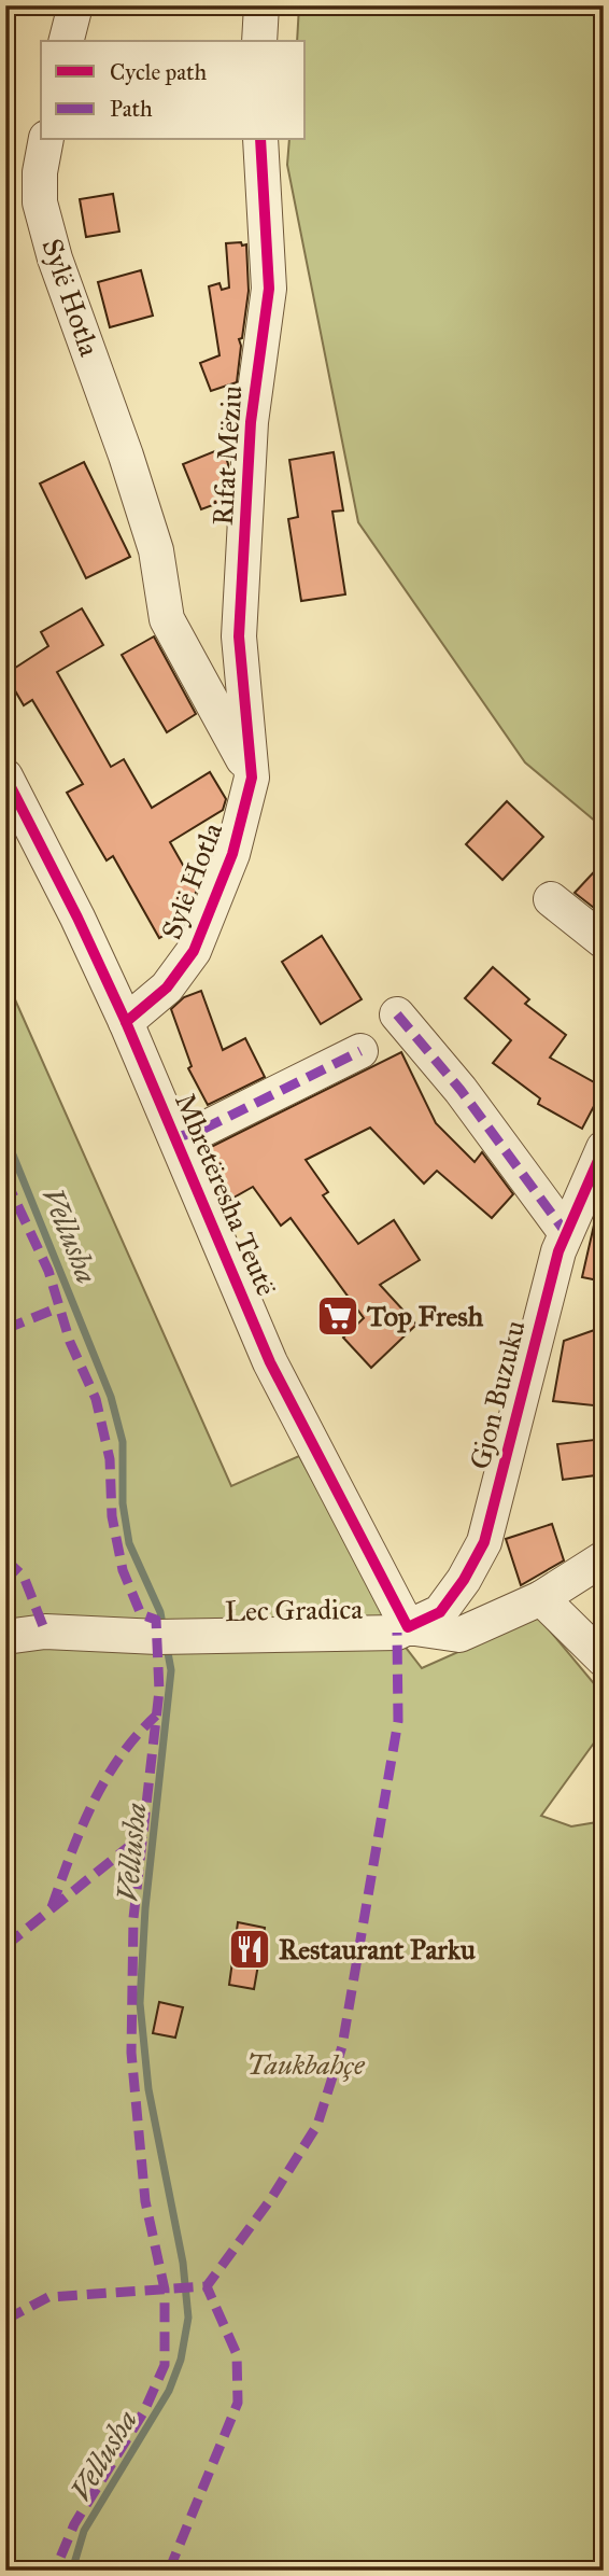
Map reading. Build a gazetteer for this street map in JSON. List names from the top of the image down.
{
  "streets": {
    "street": [
      "Sylë Hotla",
      "Rifat Mëziu",
      "Mbretëresha Teutë",
      "Gjon Buzuku",
      "Lec Gradica"
    ]
  },
  "crossings": [
    ["Sylë Hotla", "Rifat Mëziu"],
    ["Sylë Hotla", "Mbretëresha Teutë"],
    ["Mbretëresha Teutë", "Gjon Buzuku"],
    ["Mbretëresha Teutë", "Lec Gradica"],
    ["Gjon Buzuku", "Lec Gradica"]
  ],
  "water": ["Vellusha"],
  "parks": ["Taukbahçe"],
  "places": {
    "supermarket": ["Top Fresh"],
    "restaurant": ["Restaurant Parku"]
  },
  "legend": ["Cycle path", "Path"]
}
